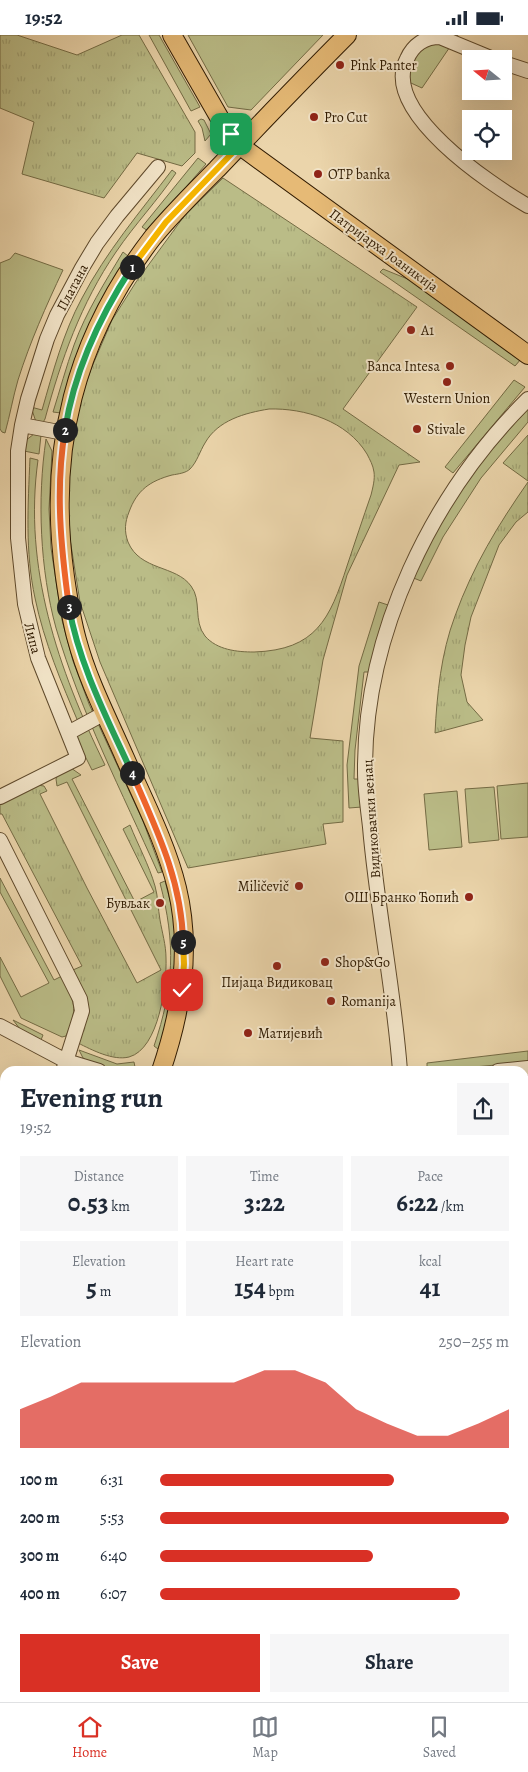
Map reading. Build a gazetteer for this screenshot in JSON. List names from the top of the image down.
{
  "streets": {
    "main road": ["Патријарха Јоаникија"],
    "street": ["Платана", "Липа", "Видиковачки венац"]
  },
  "crossings": [
    ["Платана", "Липа"]
  ],
  "places": [
    "Pink Panter",
    "Pro Cut",
    "OTP banka",
    "A1",
    "Banca Intesa",
    "Western Union",
    "Stivale",
    "Miličevič",
    "ОШ Бранко Ћопић",
    "Бувљак",
    "Shop&Go",
    "Пијаца Видиковац",
    "Romanija",
    "Матијевић"
  ],
  "north": "left",
  "page": {
    "status": "19:52",
    "pins": [
      "1",
      "2",
      "3",
      "4",
      "5"
    ],
    "heading": ["Evening run", "19:52"],
    "stats": [
      ["Distance", "0.53 km"],
      ["Time", "3:22"],
      ["Pace", "6:22 /km"],
      ["Elevation", "5 m"],
      ["Heart rate", "154 bpm"],
      ["kcal", "41"]
    ],
    "chart": ["Elevation", "250–255 m"],
    "list": [
      {
        "name": "100 m",
        "note": "6:31"
      },
      {
        "name": "200 m",
        "note": "5:53"
      },
      {
        "name": "300 m",
        "note": "6:40"
      },
      {
        "name": "400 m",
        "note": "6:07"
      }
    ],
    "buttons": ["Save", "Share"],
    "tabs": ["Home", "Map", "Saved"]
  }
}
